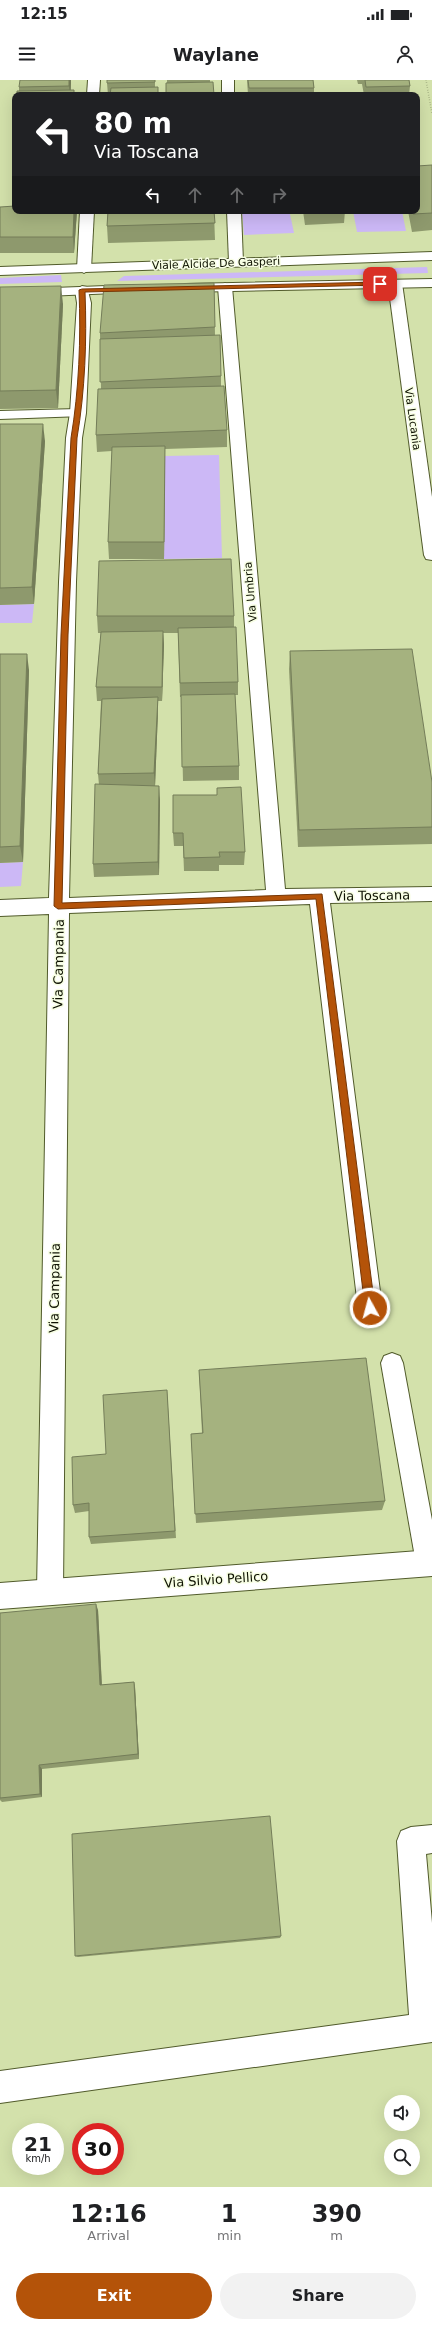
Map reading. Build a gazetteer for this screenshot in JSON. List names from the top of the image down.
{
  "streets": {
    "street": [
      "Viale Alcide De Gasperi",
      "Via Lucania",
      "Via Umbria",
      "Via Toscana",
      "Via Campania",
      "Via Silvio Pellico"
    ]
  },
  "crossings": [
    ["Viale Alcide De Gasperi", "Via Lucania"],
    ["Viale Alcide De Gasperi", "Via Umbria"],
    ["Viale Alcide De Gasperi", "Via Campania"],
    ["Via Umbria", "Via Toscana"],
    ["Via Toscana", "Via Campania"],
    ["Via Campania", "Via Silvio Pellico"]
  ],
  "page": {
    "status": "12:15",
    "header": "Waylane",
    "turn": ["80 m", "Via Toscana"],
    "speed": "21 km/h",
    "limit": "30",
    "eta": [
      "12:16",
      "Arrival",
      "1",
      "min",
      "390",
      "m"
    ],
    "buttons": ["Exit", "Share"]
  }
}
